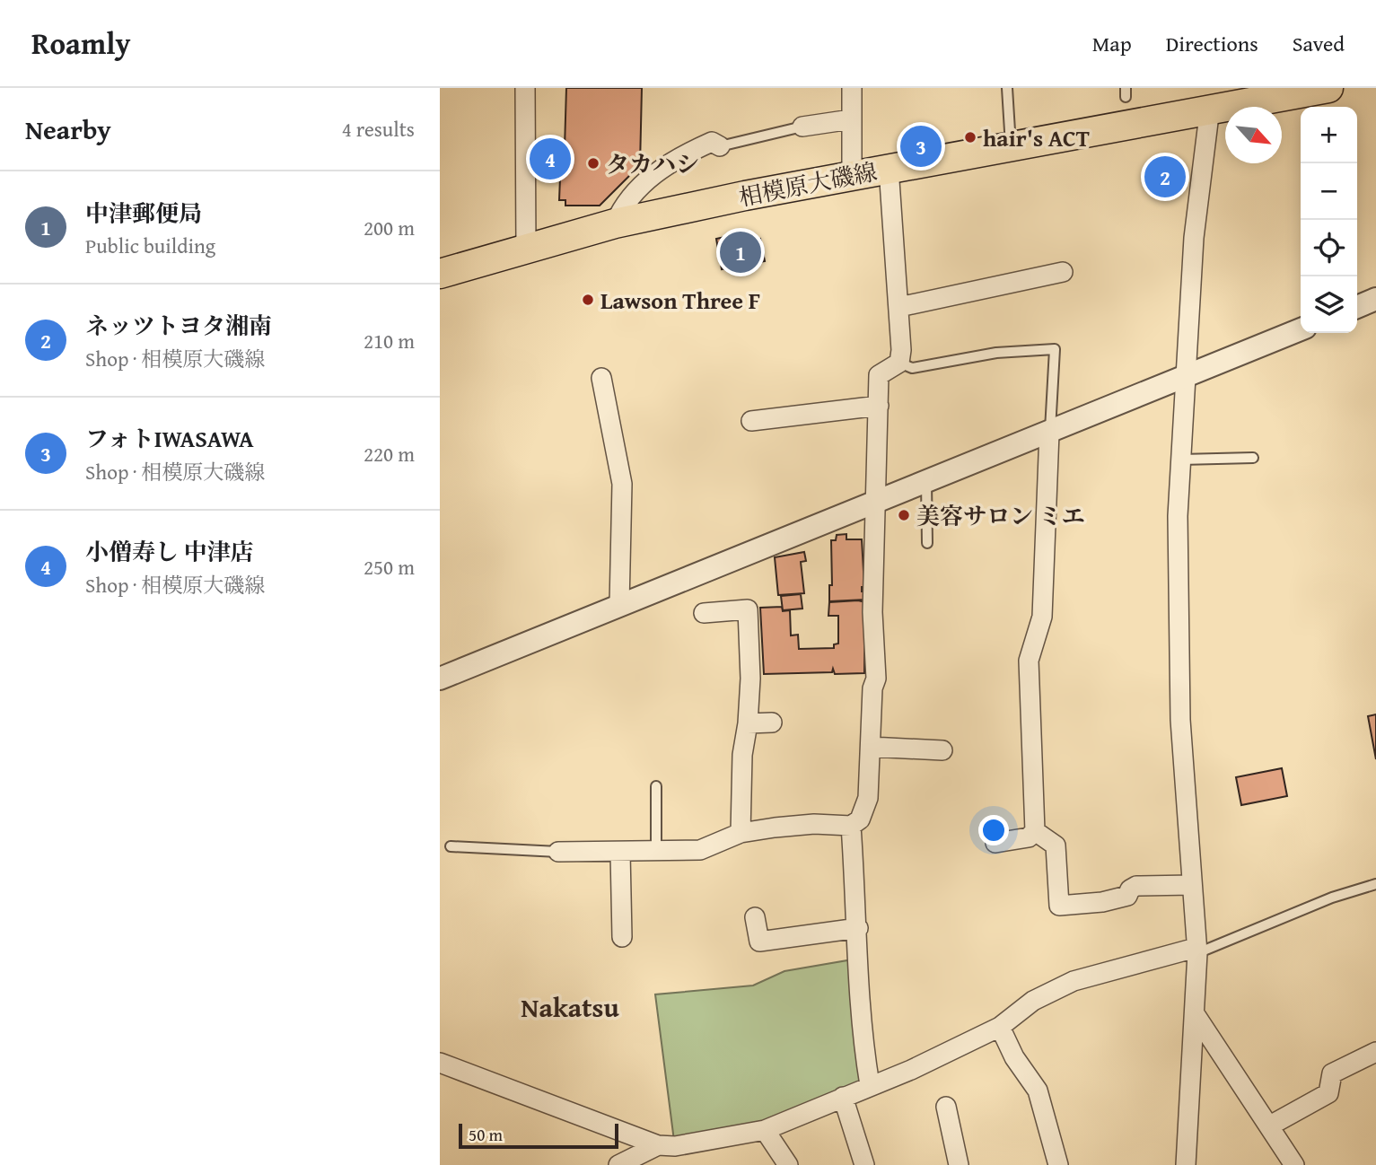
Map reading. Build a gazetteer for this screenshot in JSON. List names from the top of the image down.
{
  "streets": {
    "main road": ["相模原大磯線"]
  },
  "districts": ["Nakatsu"],
  "places": [
    "hair's ACT",
    "タカハシ",
    "Lawson Three F",
    "美容サロン ミエ"
  ],
  "scale_bar": "50 m",
  "north": "bottom right",
  "page": {
    "header": "Roamly",
    "nav": ["Map", "Directions", "Saved"],
    "heading": ["Nearby", "4 results"],
    "map_buttons": ["+", "−"],
    "pins": [
      "3",
      "4",
      "2",
      "1"
    ],
    "list": [
      {
        "mark": "1",
        "name": "中津郵便局",
        "note": "Public building",
        "value": "200 m"
      },
      {
        "mark": "2",
        "name": "ネッツトヨタ湘南",
        "note": "Shop · 相模原大磯線",
        "value": "210 m"
      },
      {
        "mark": "3",
        "name": "フォトIWASAWA",
        "note": "Shop · 相模原大磯線",
        "value": "220 m"
      },
      {
        "mark": "4",
        "name": "小僧寿し 中津店",
        "note": "Shop · 相模原大磯線",
        "value": "250 m"
      }
    ],
    "scale": "50 m"
  }
}
